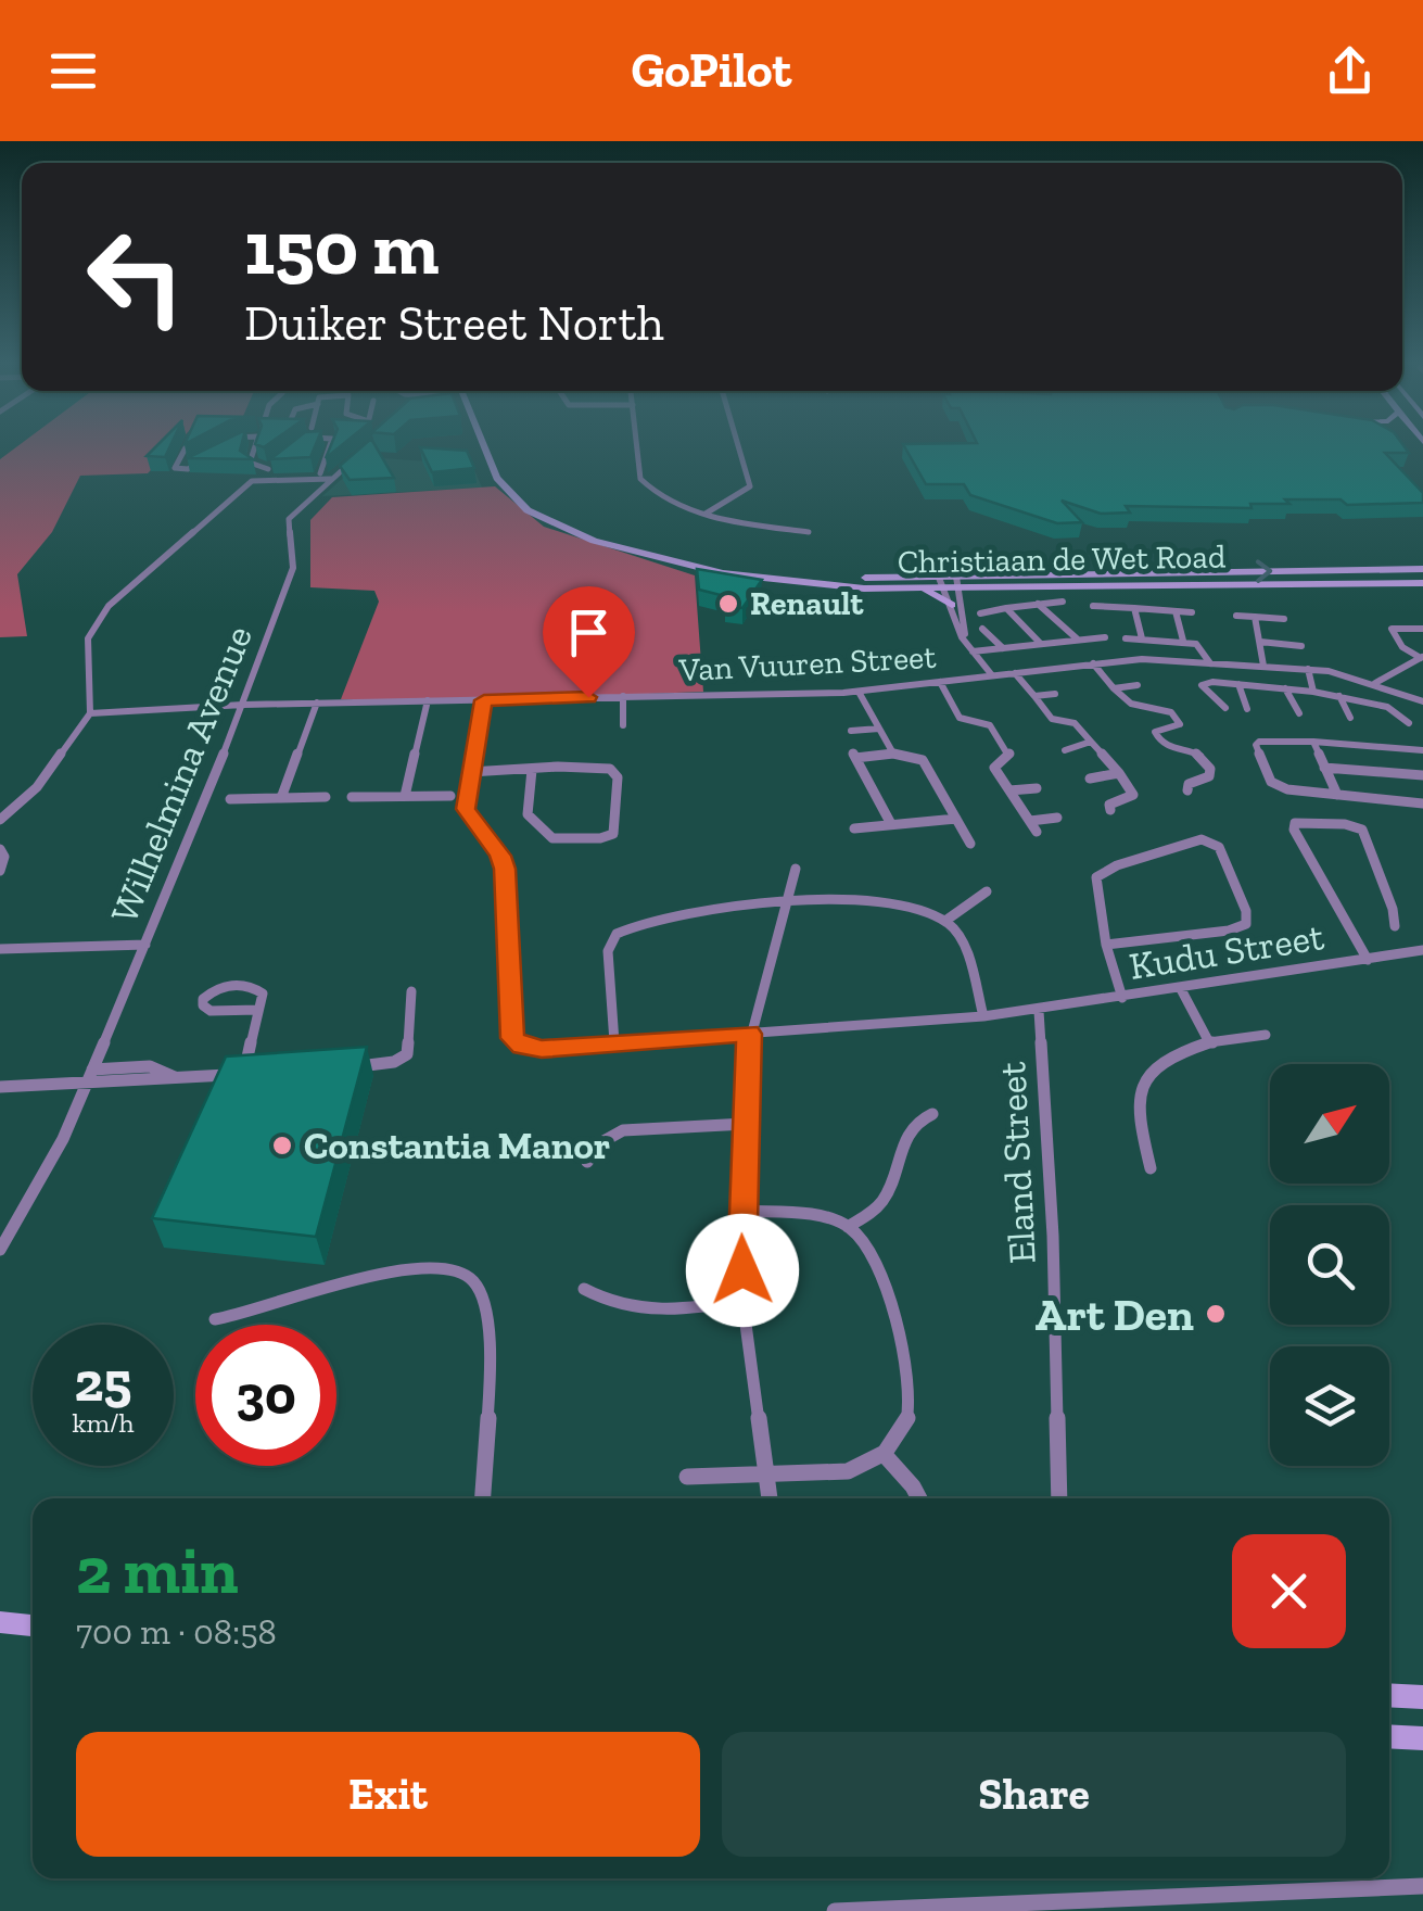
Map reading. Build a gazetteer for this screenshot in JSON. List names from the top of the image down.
{
  "streets": {
    "main road": ["Christiaan de Wet Road"],
    "street": [
      "Van Vuuren Street",
      "Wilhelmina Avenue",
      "Kudu Street",
      "Eland Street"
    ]
  },
  "crossings": [
    ["Van Vuuren Street", "Wilhelmina Avenue"],
    ["Kudu Street", "Eland Street"]
  ],
  "places": ["Renault", "Constantia Manor", "Art Den"],
  "north": "top right",
  "page": {
    "header": "GoPilot",
    "turn": ["150 m", "Duiker Street North"],
    "speed": "25 km/h",
    "limit": "30",
    "heading": ["2 min", "700 m · 08:58"],
    "buttons": ["Exit", "Share"]
  }
}
